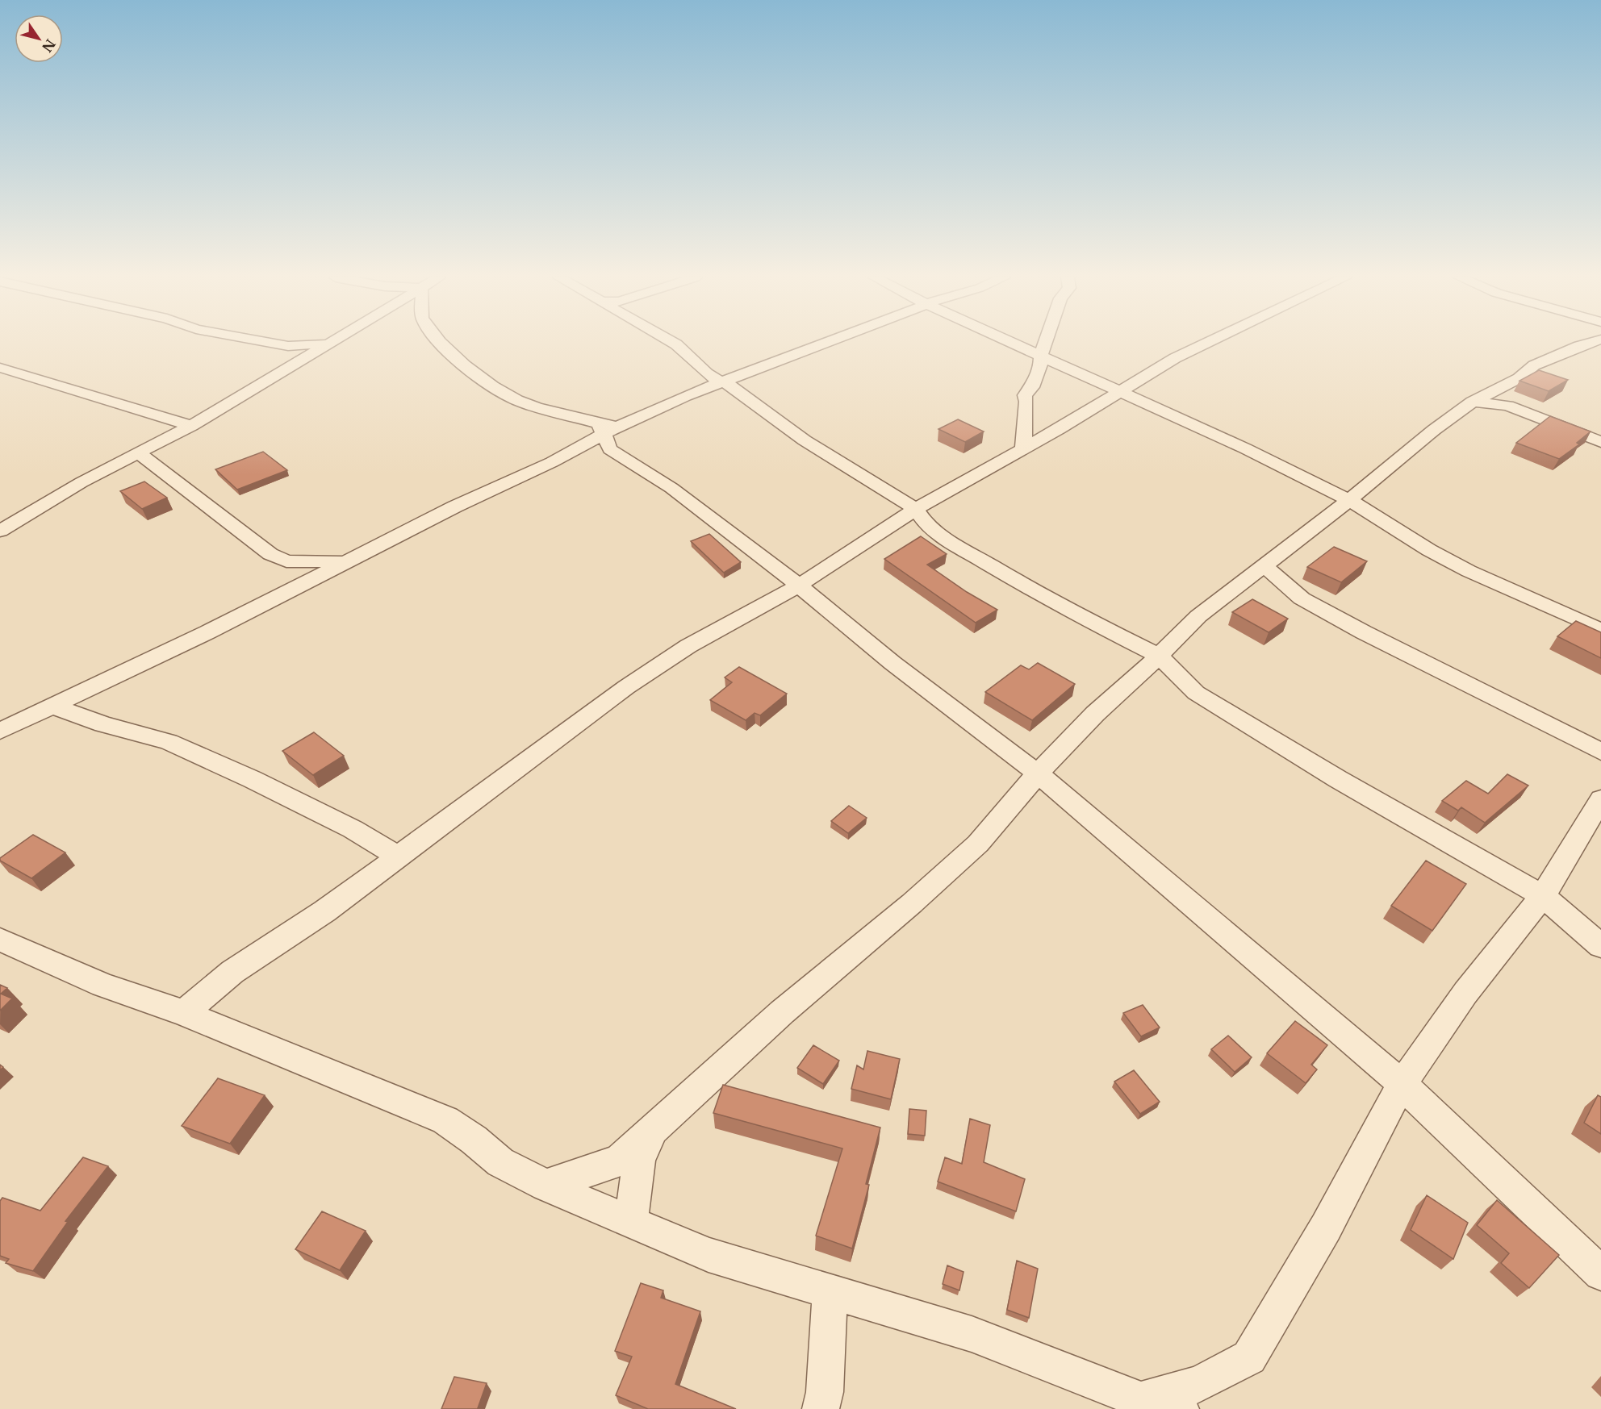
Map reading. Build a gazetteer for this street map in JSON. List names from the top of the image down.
{
  "north": "bottom right"
}
